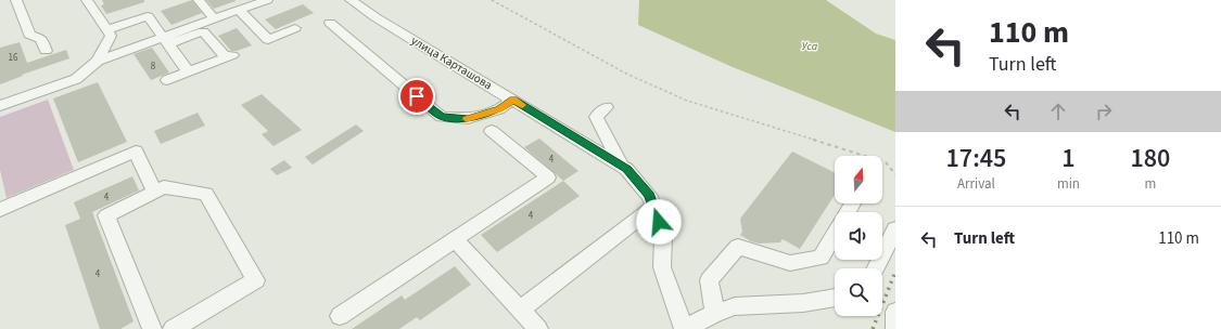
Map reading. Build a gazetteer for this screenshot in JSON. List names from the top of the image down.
{
  "streets": {
    "street": ["улица Карташова"]
  },
  "water": ["Уса"],
  "house_numbers": [
    "16",
    "8",
    "4",
    "4",
    "4",
    "4"
  ],
  "north": "top",
  "page": {
    "turn": ["110 m", "Turn left"],
    "eta": [
      "17:45",
      "Arrival",
      "1",
      "min",
      "180",
      "m"
    ],
    "list": [
      {
        "name": "Turn left",
        "value": "110 m"
      }
    ]
  }
}
